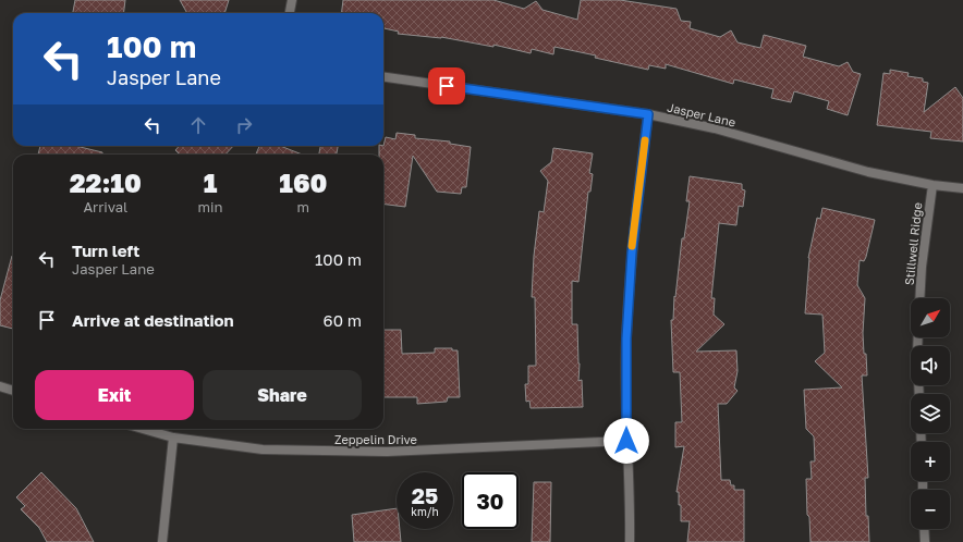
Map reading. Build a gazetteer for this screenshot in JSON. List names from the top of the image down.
{
  "streets": {
    "street": ["Jasper Lane", "Stillwell Ridge", "Zeppelin Drive"]
  },
  "crossings": [
    ["Jasper Lane", "Stillwell Ridge"]
  ],
  "north": "top right",
  "page": {
    "turn": ["100 m", "Jasper Lane"],
    "eta": [
      "22:10",
      "Arrival",
      "1",
      "min",
      "160",
      "m"
    ],
    "list": [
      {
        "name": "Turn left",
        "note": "Jasper Lane",
        "value": "100 m"
      },
      {
        "name": "Arrive at destination",
        "value": "60 m"
      }
    ],
    "map_buttons": ["+", "−"],
    "buttons": ["Exit", "Share"],
    "speed": "25 km/h",
    "limit": "30"
  }
}
